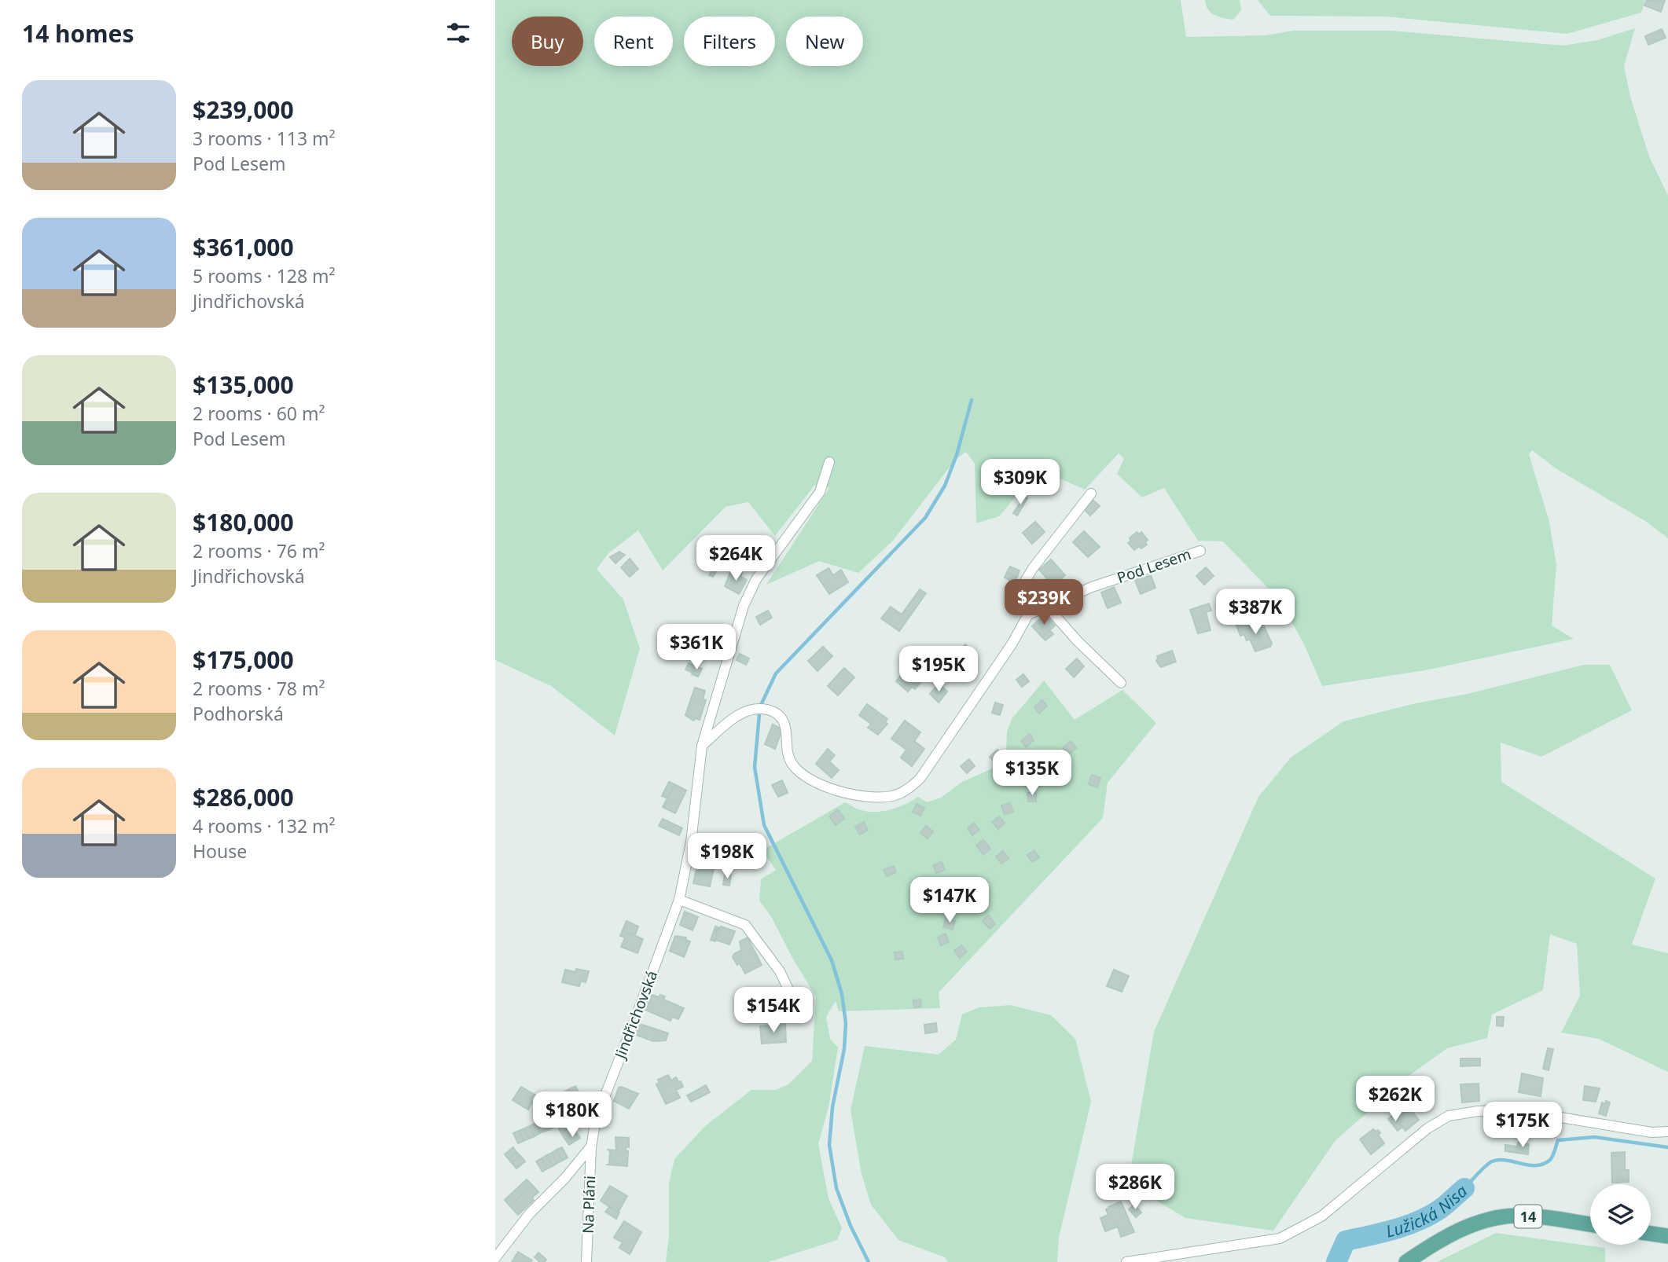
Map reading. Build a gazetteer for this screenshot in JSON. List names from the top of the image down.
{
  "streets": {
    "main road": ["14"],
    "street": ["Pod Lesem", "Jindřichovská", "Na Pláni"]
  },
  "crossings": [
    ["Jindřichovská", "Na Pláni"]
  ],
  "water": ["Lužická Nisa"],
  "page": {
    "heading": "14 homes",
    "chip": [
      "Buy",
      "Rent",
      "Filters",
      "New"
    ],
    "list": [
      {
        "name": "$239,000",
        "note": "3 rooms · 113 m² · Pod Lesem"
      },
      {
        "name": "$361,000",
        "note": "5 rooms · 128 m² · Jindřichovská"
      },
      {
        "name": "$135,000",
        "note": "2 rooms · 60 m² · Pod Lesem"
      },
      {
        "name": "$180,000",
        "note": "2 rooms · 76 m² · Jindřichovská"
      },
      {
        "name": "$175,000",
        "note": "2 rooms · 78 m² · Podhorská"
      },
      {
        "name": "$286,000",
        "note": "4 rooms · 132 m² · House"
      }
    ],
    "price": [
      "$309K",
      "$264K",
      "$239K",
      "$387K",
      "$361K",
      "$195K",
      "$135K",
      "$198K",
      "$147K",
      "$154K",
      "$262K",
      "$180K",
      "$175K",
      "$286K"
    ]
  }
}
